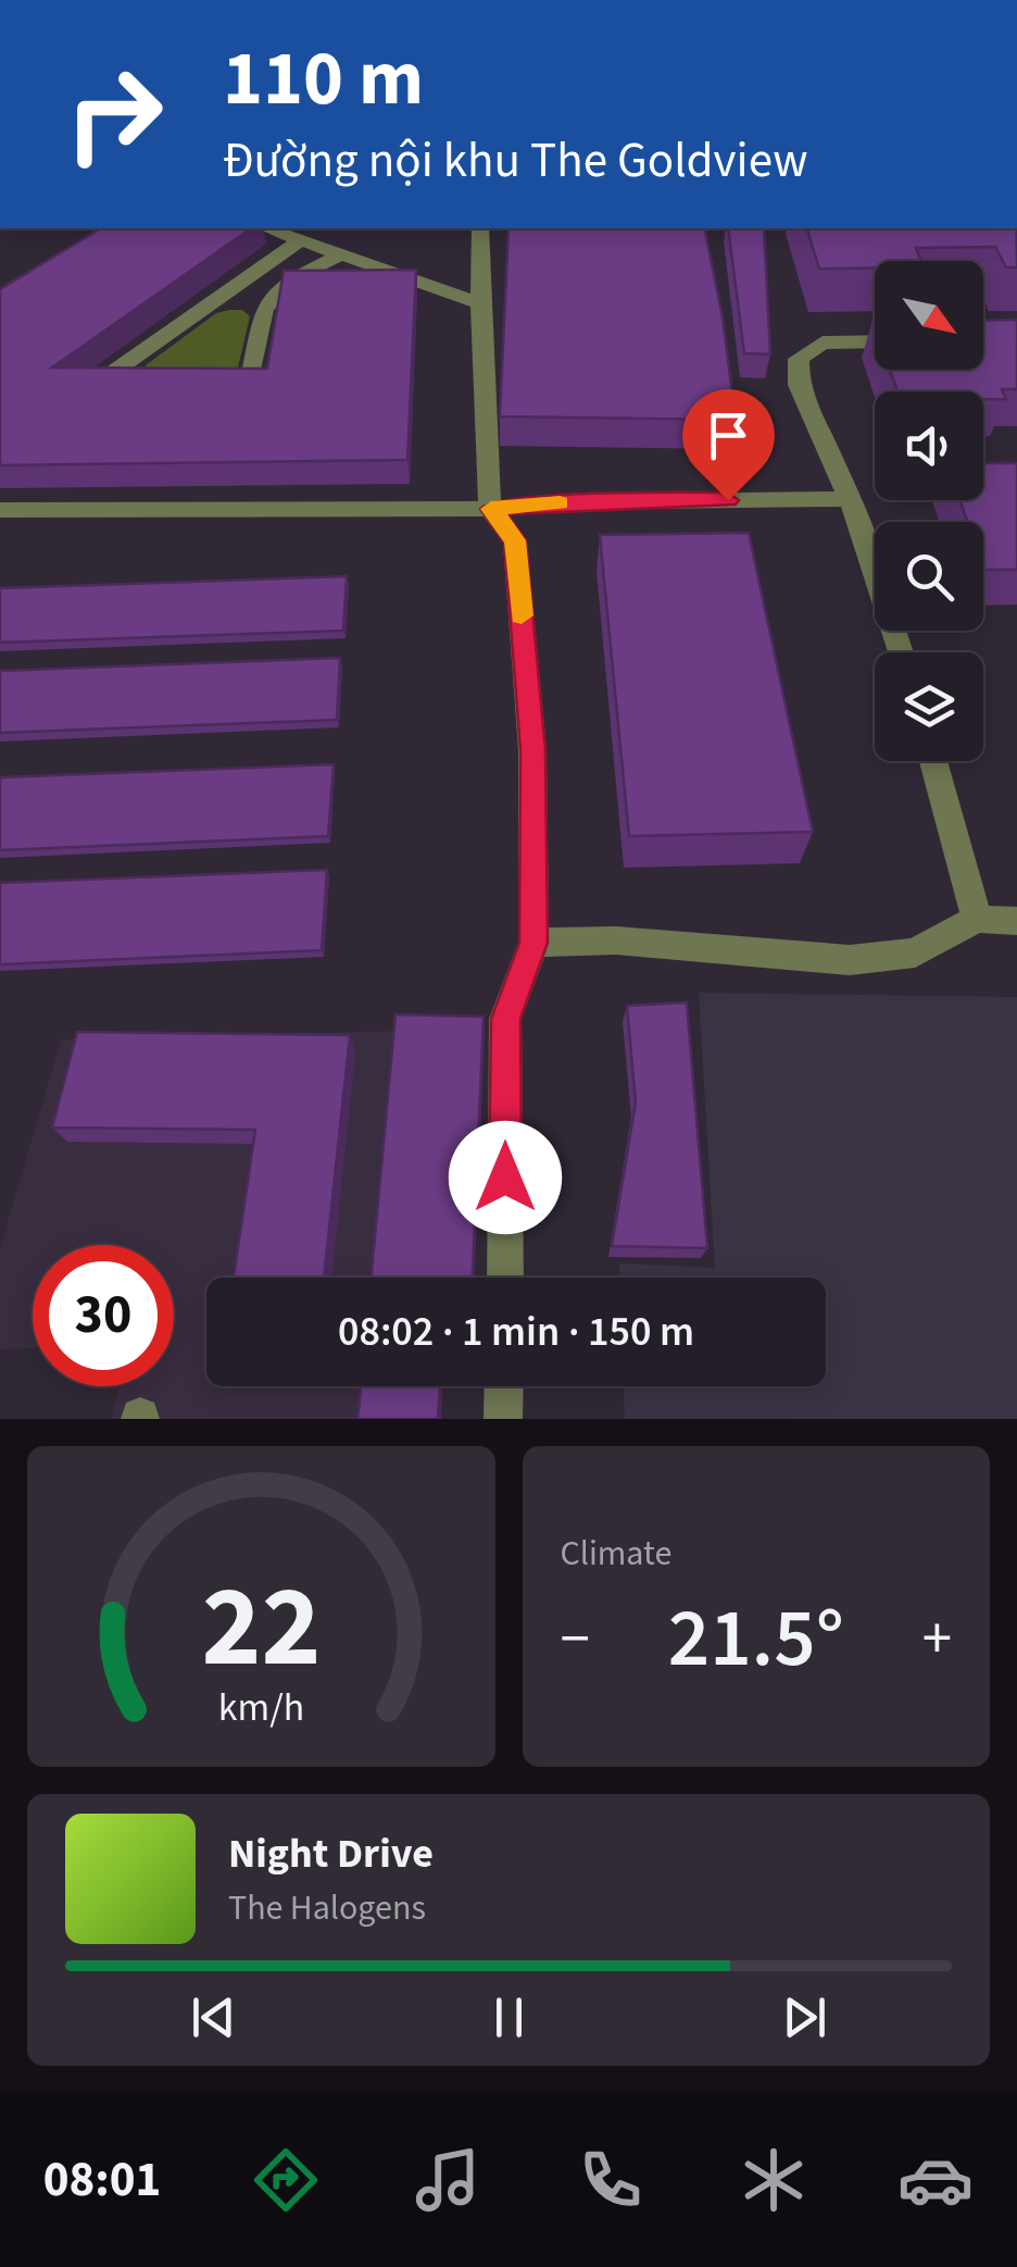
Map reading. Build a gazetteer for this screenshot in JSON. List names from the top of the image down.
{
  "north": "bottom right",
  "page": {
    "turn": ["110 m", "Đường nội khu The Goldview"],
    "limit": "30",
    "trip": "08:02 · 1 min · 150 m",
    "tile": "Climate",
    "heat": ["−", "21.5°", "+"],
    "song": ["Night Drive", "The Halogens"],
    "tabs": "08:01",
    "gauge": ["22", "km/h"]
  }
}
